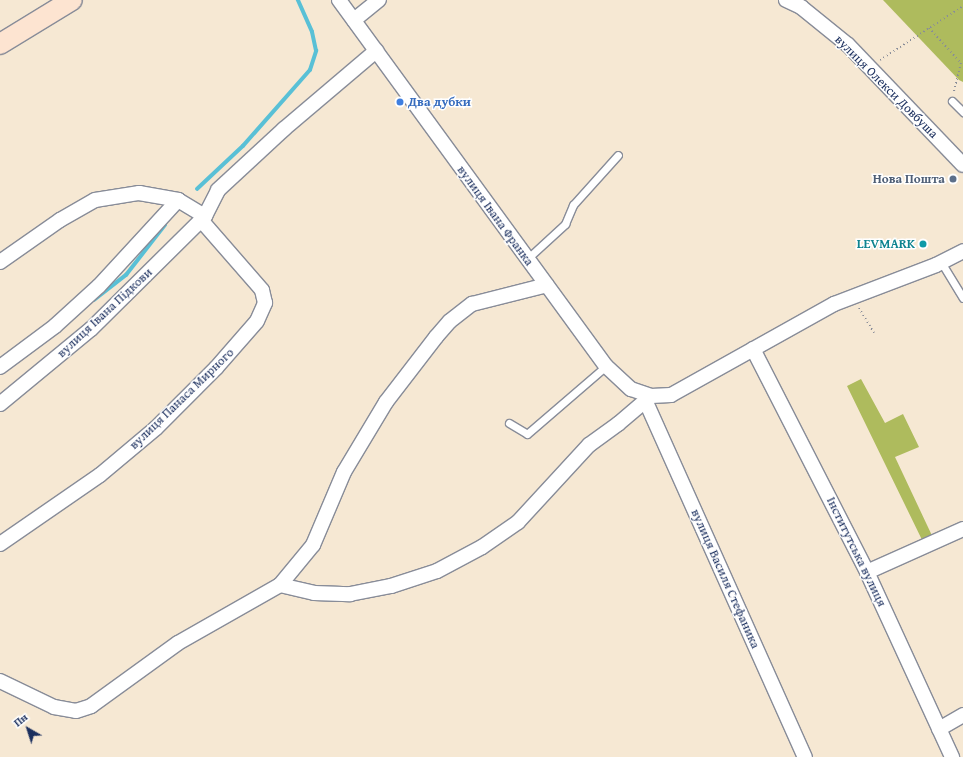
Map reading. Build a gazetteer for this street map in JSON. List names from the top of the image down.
{
  "streets": {
    "street": [
      "вулиця Олекси Довбуша",
      "вулиця Івана Франка",
      "вулиця Івана Підкови",
      "вулиця Панаса Мирного",
      "Інститутська вулиця",
      "вулиця Василя Стефаника"
    ]
  },
  "crossings": [
    ["вулиця Івана Франка", "вулиця Івана Підкови"],
    ["вулиця Івана Франка", "вулиця Василя Стефаника"],
    ["вулиця Івана Підкови", "вулиця Панаса Мирного"]
  ],
  "places": ["Два дубки", "Нова Пошта", "LEVMARK"],
  "north": "top left"
}
